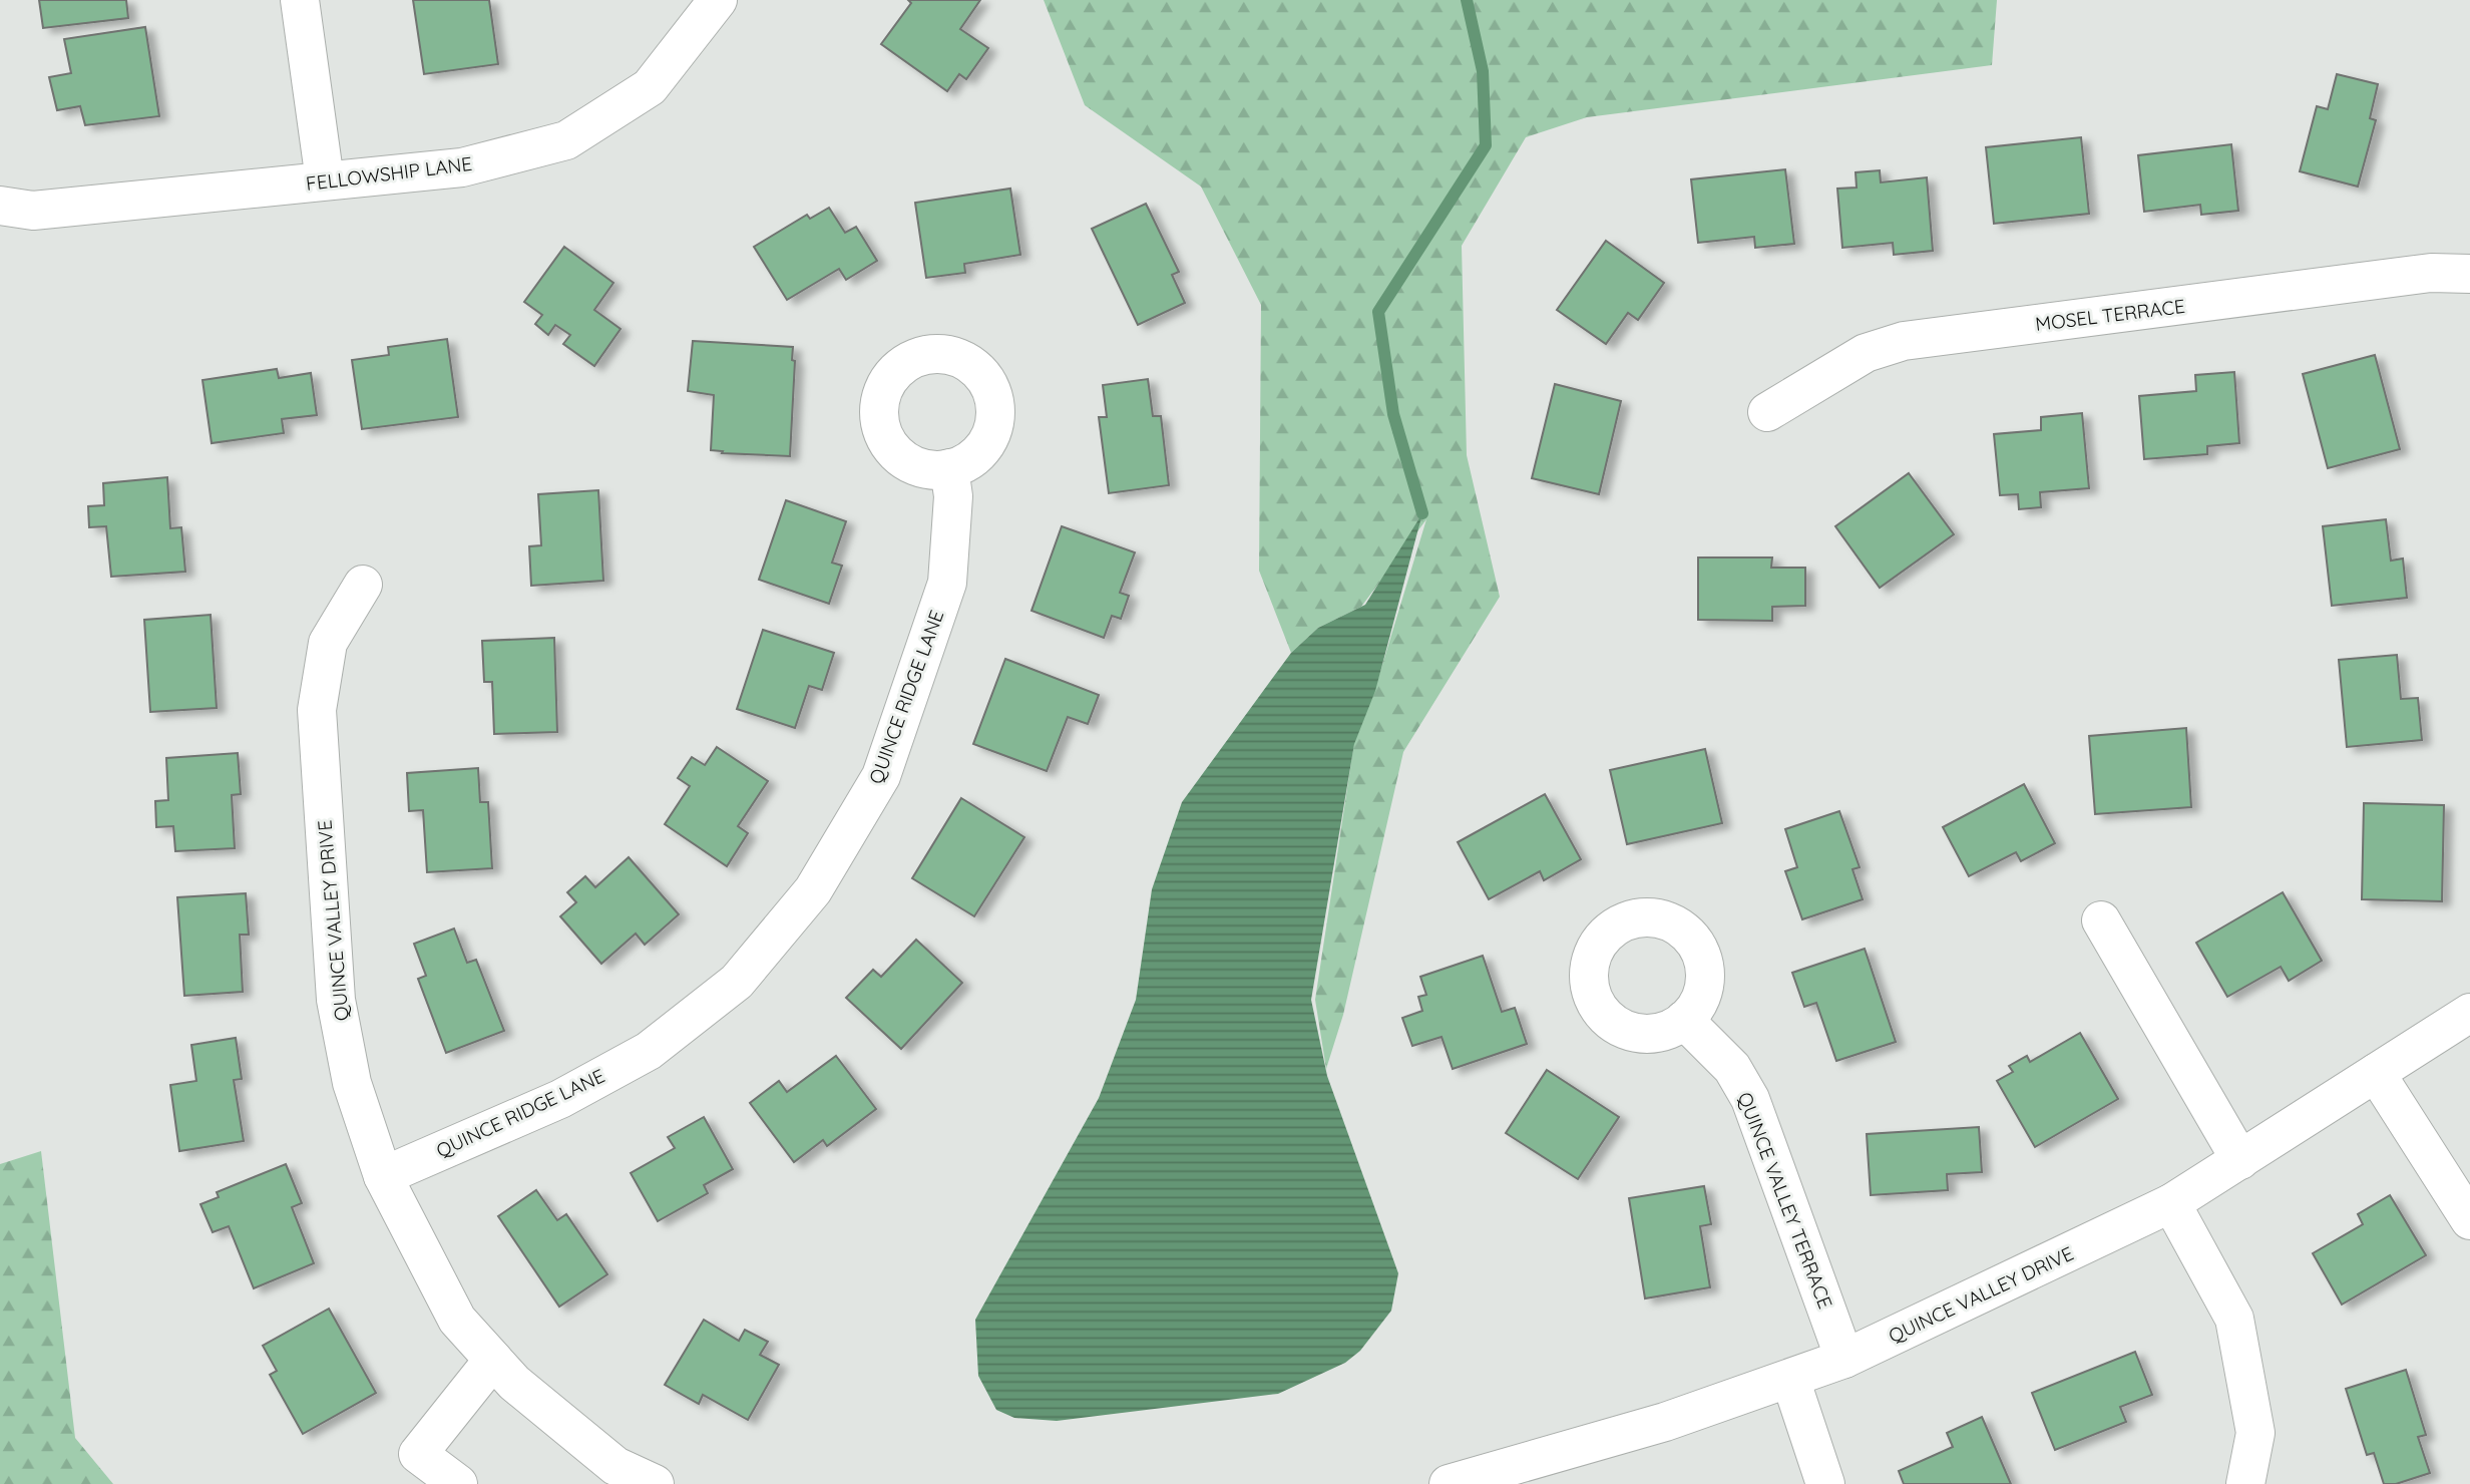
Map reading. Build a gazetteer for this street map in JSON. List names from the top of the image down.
{
  "streets": {
    "street": [
      "FELLOWSHIP LANE",
      "MOSEL TERRACE",
      "QUINCE RIDGE LANE",
      "QUINCE VALLEY DRIVE",
      "QUINCE VALLEY TERRACE"
    ]
  },
  "crossings": [
    ["QUINCE RIDGE LANE", "QUINCE VALLEY DRIVE"],
    ["QUINCE VALLEY DRIVE", "QUINCE VALLEY TERRACE"]
  ]
}
